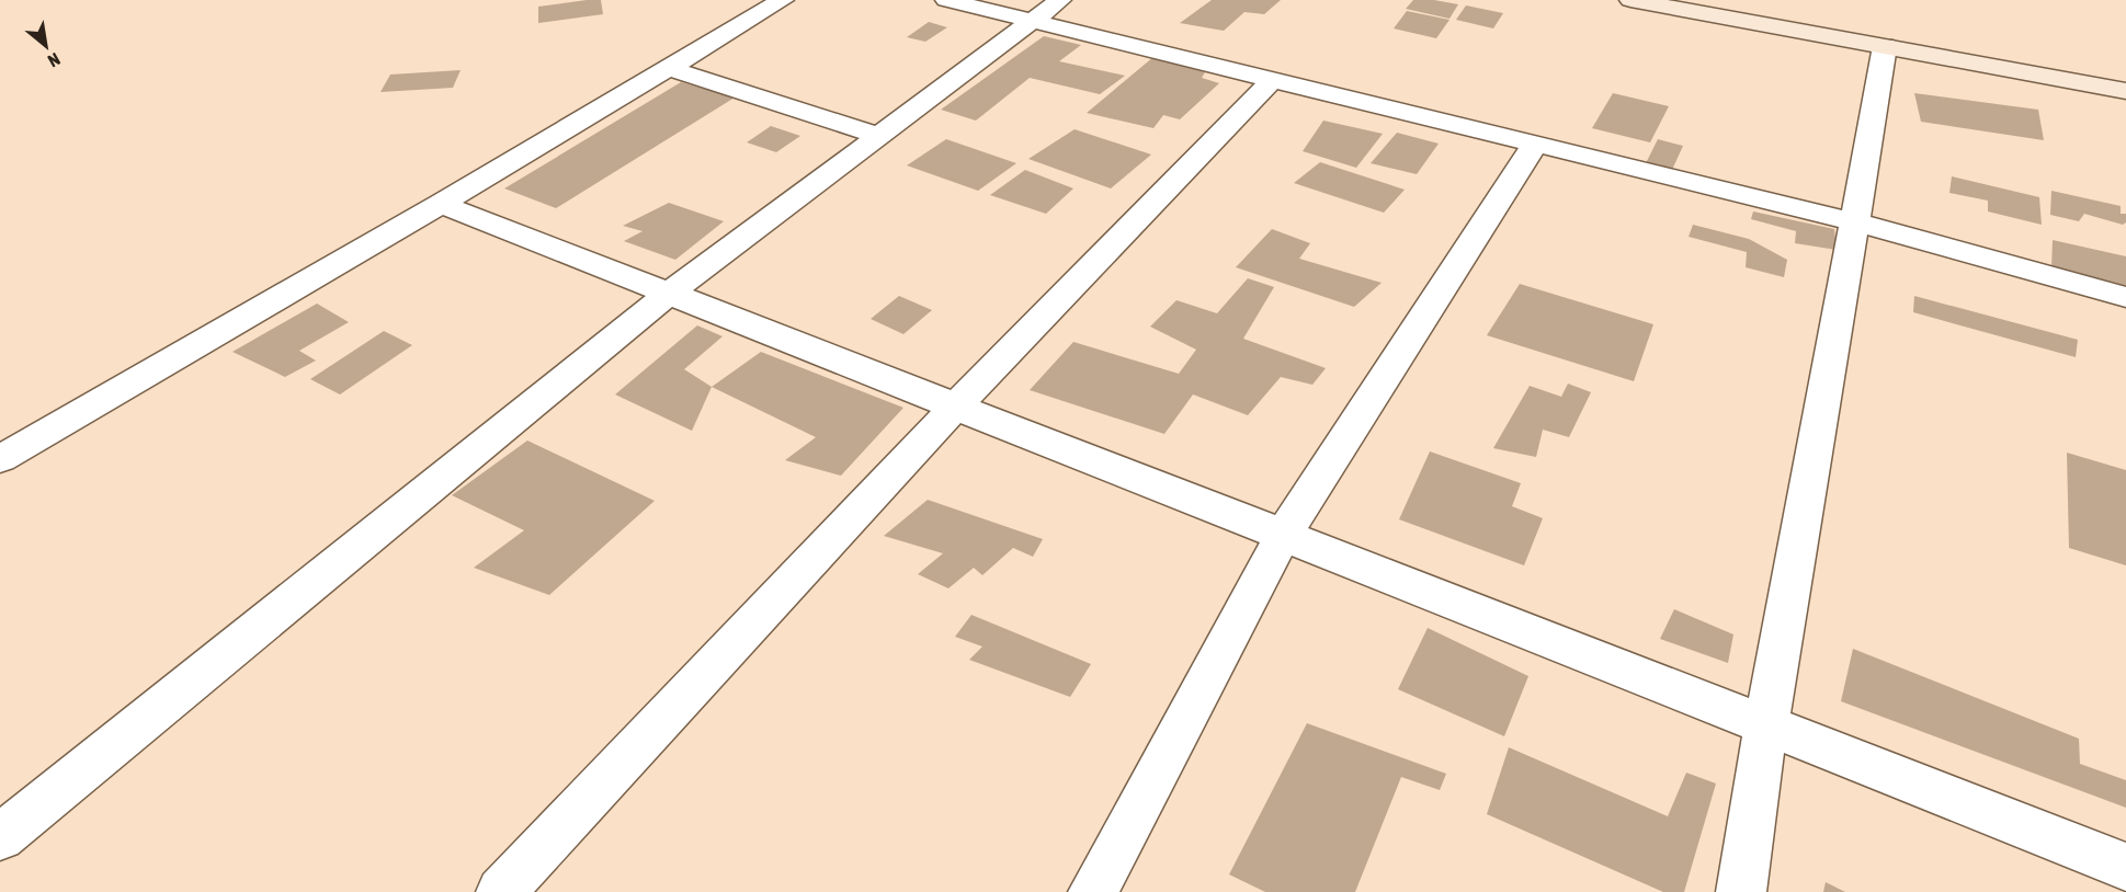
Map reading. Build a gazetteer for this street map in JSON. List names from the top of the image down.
{
  "north": "bottom right"
}
